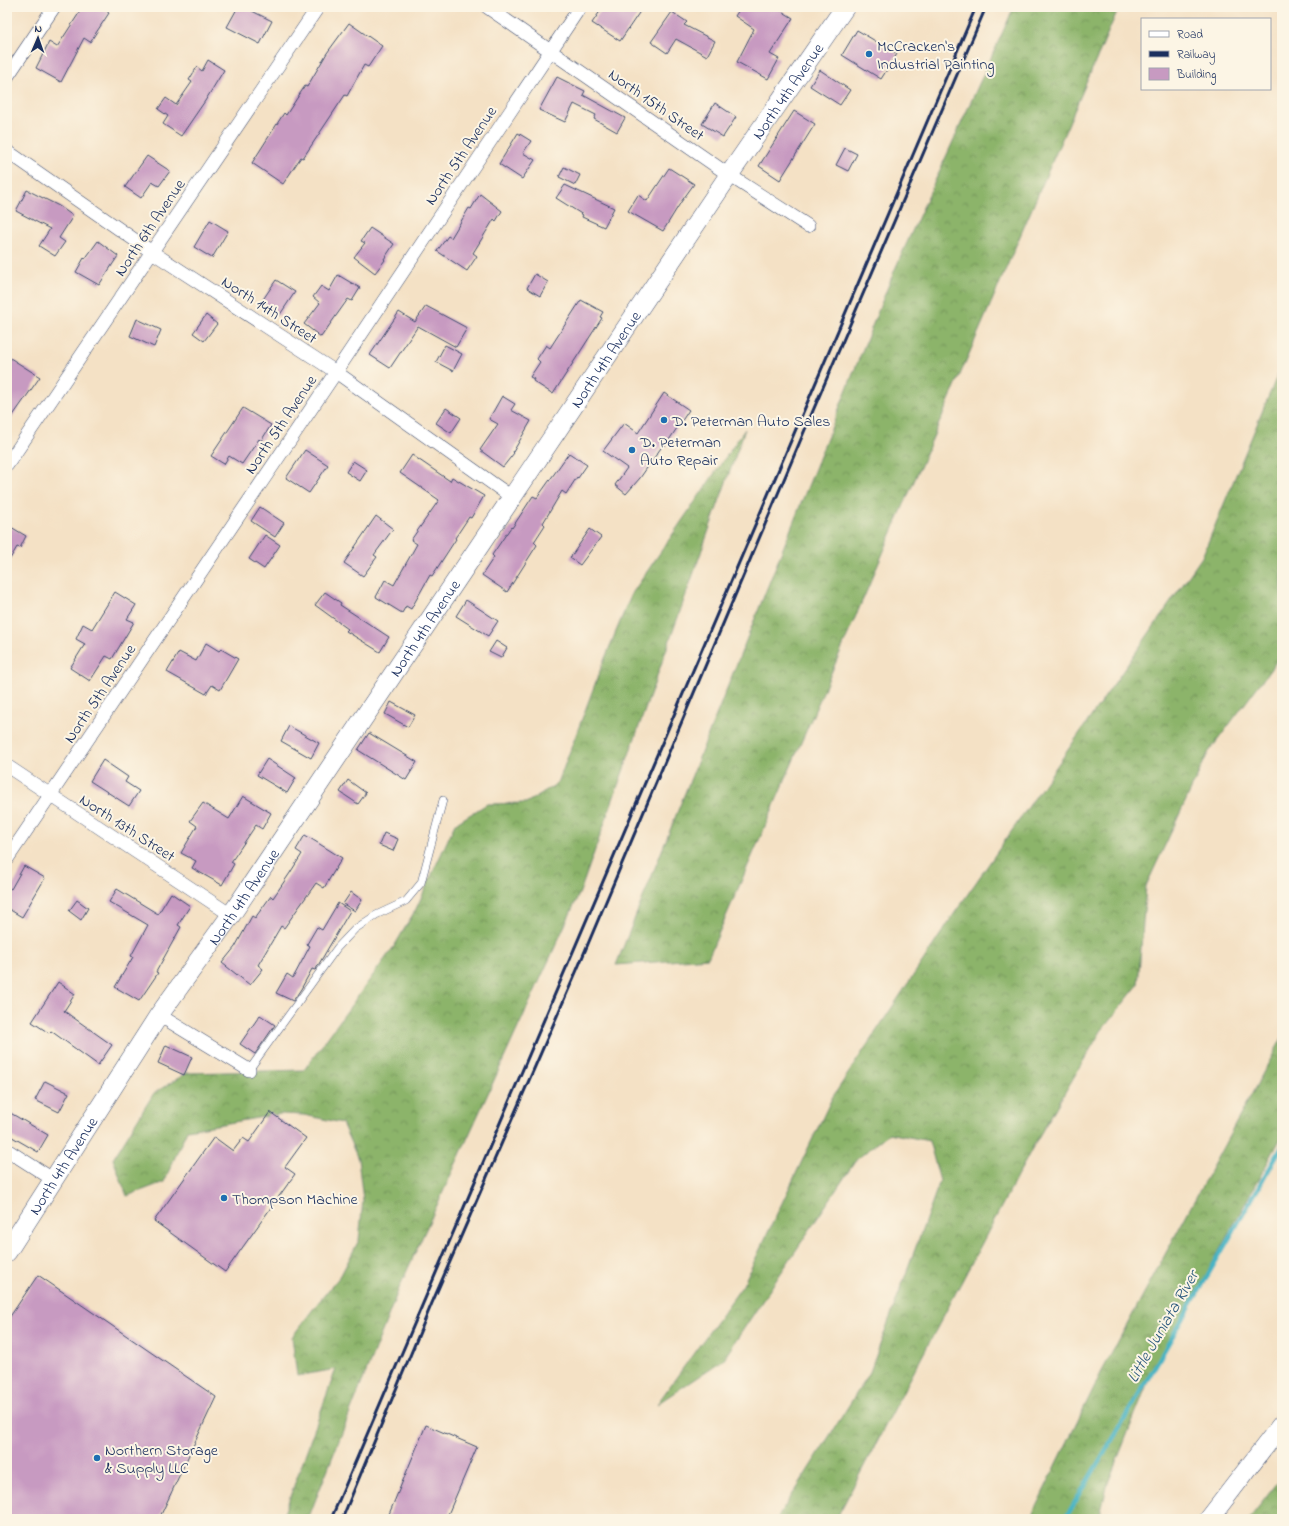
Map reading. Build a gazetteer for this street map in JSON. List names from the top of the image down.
{
  "streets": {
    "main road": ["North 4th Avenue"],
    "street": [
      "North 15th Street",
      "North 5th Avenue",
      "North 6th Avenue",
      "North 14th Street",
      "North 13th Street"
    ]
  },
  "crossings": [
    ["North 4th Avenue", "North 15th Street"],
    ["North 4th Avenue", "North 14th Street"],
    ["North 4th Avenue", "North 13th Street"],
    ["North 15th Street", "North 5th Avenue"],
    ["North 5th Avenue", "North 14th Street"],
    ["North 5th Avenue", "North 13th Street"],
    ["North 6th Avenue", "North 14th Street"]
  ],
  "water": ["Little Juniata River"],
  "places": [
    "McCracken's Industrial Painting",
    "D. Peterman Auto Sales",
    "D. Peterman Auto Repair",
    "Thompson Machine",
    "Northern Storage & Supply LLC"
  ],
  "legend": ["Road", "Railway", "Building"],
  "north": "top"
}
